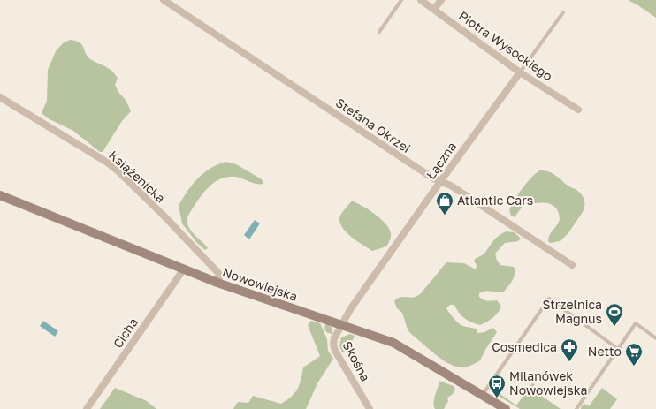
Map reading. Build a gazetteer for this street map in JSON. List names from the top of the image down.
{
  "streets": {
    "street": [
      "Piotra Wysockiego",
      "Stefana Okrzei",
      "Łączna",
      "Książenicka",
      "Nowowiejska",
      "Cicha",
      "Skośna"
    ]
  },
  "crossings": [
    ["Piotra Wysockiego", "Łączna"],
    ["Stefana Okrzei", "Łączna"],
    ["Łączna", "Nowowiejska"],
    ["Łączna", "Skośna"],
    ["Książenicka", "Nowowiejska"],
    ["Nowowiejska", "Cicha"],
    ["Nowowiejska", "Skośna"]
  ],
  "places": {
    "shop": ["Atlantic Cars"],
    "sports": ["Strzelnica Magnus"],
    "pharmacy": ["Cosmedica"],
    "supermarket": ["Netto"],
    "bus stop": ["Milanówek Nowowiejska"]
  }
}
